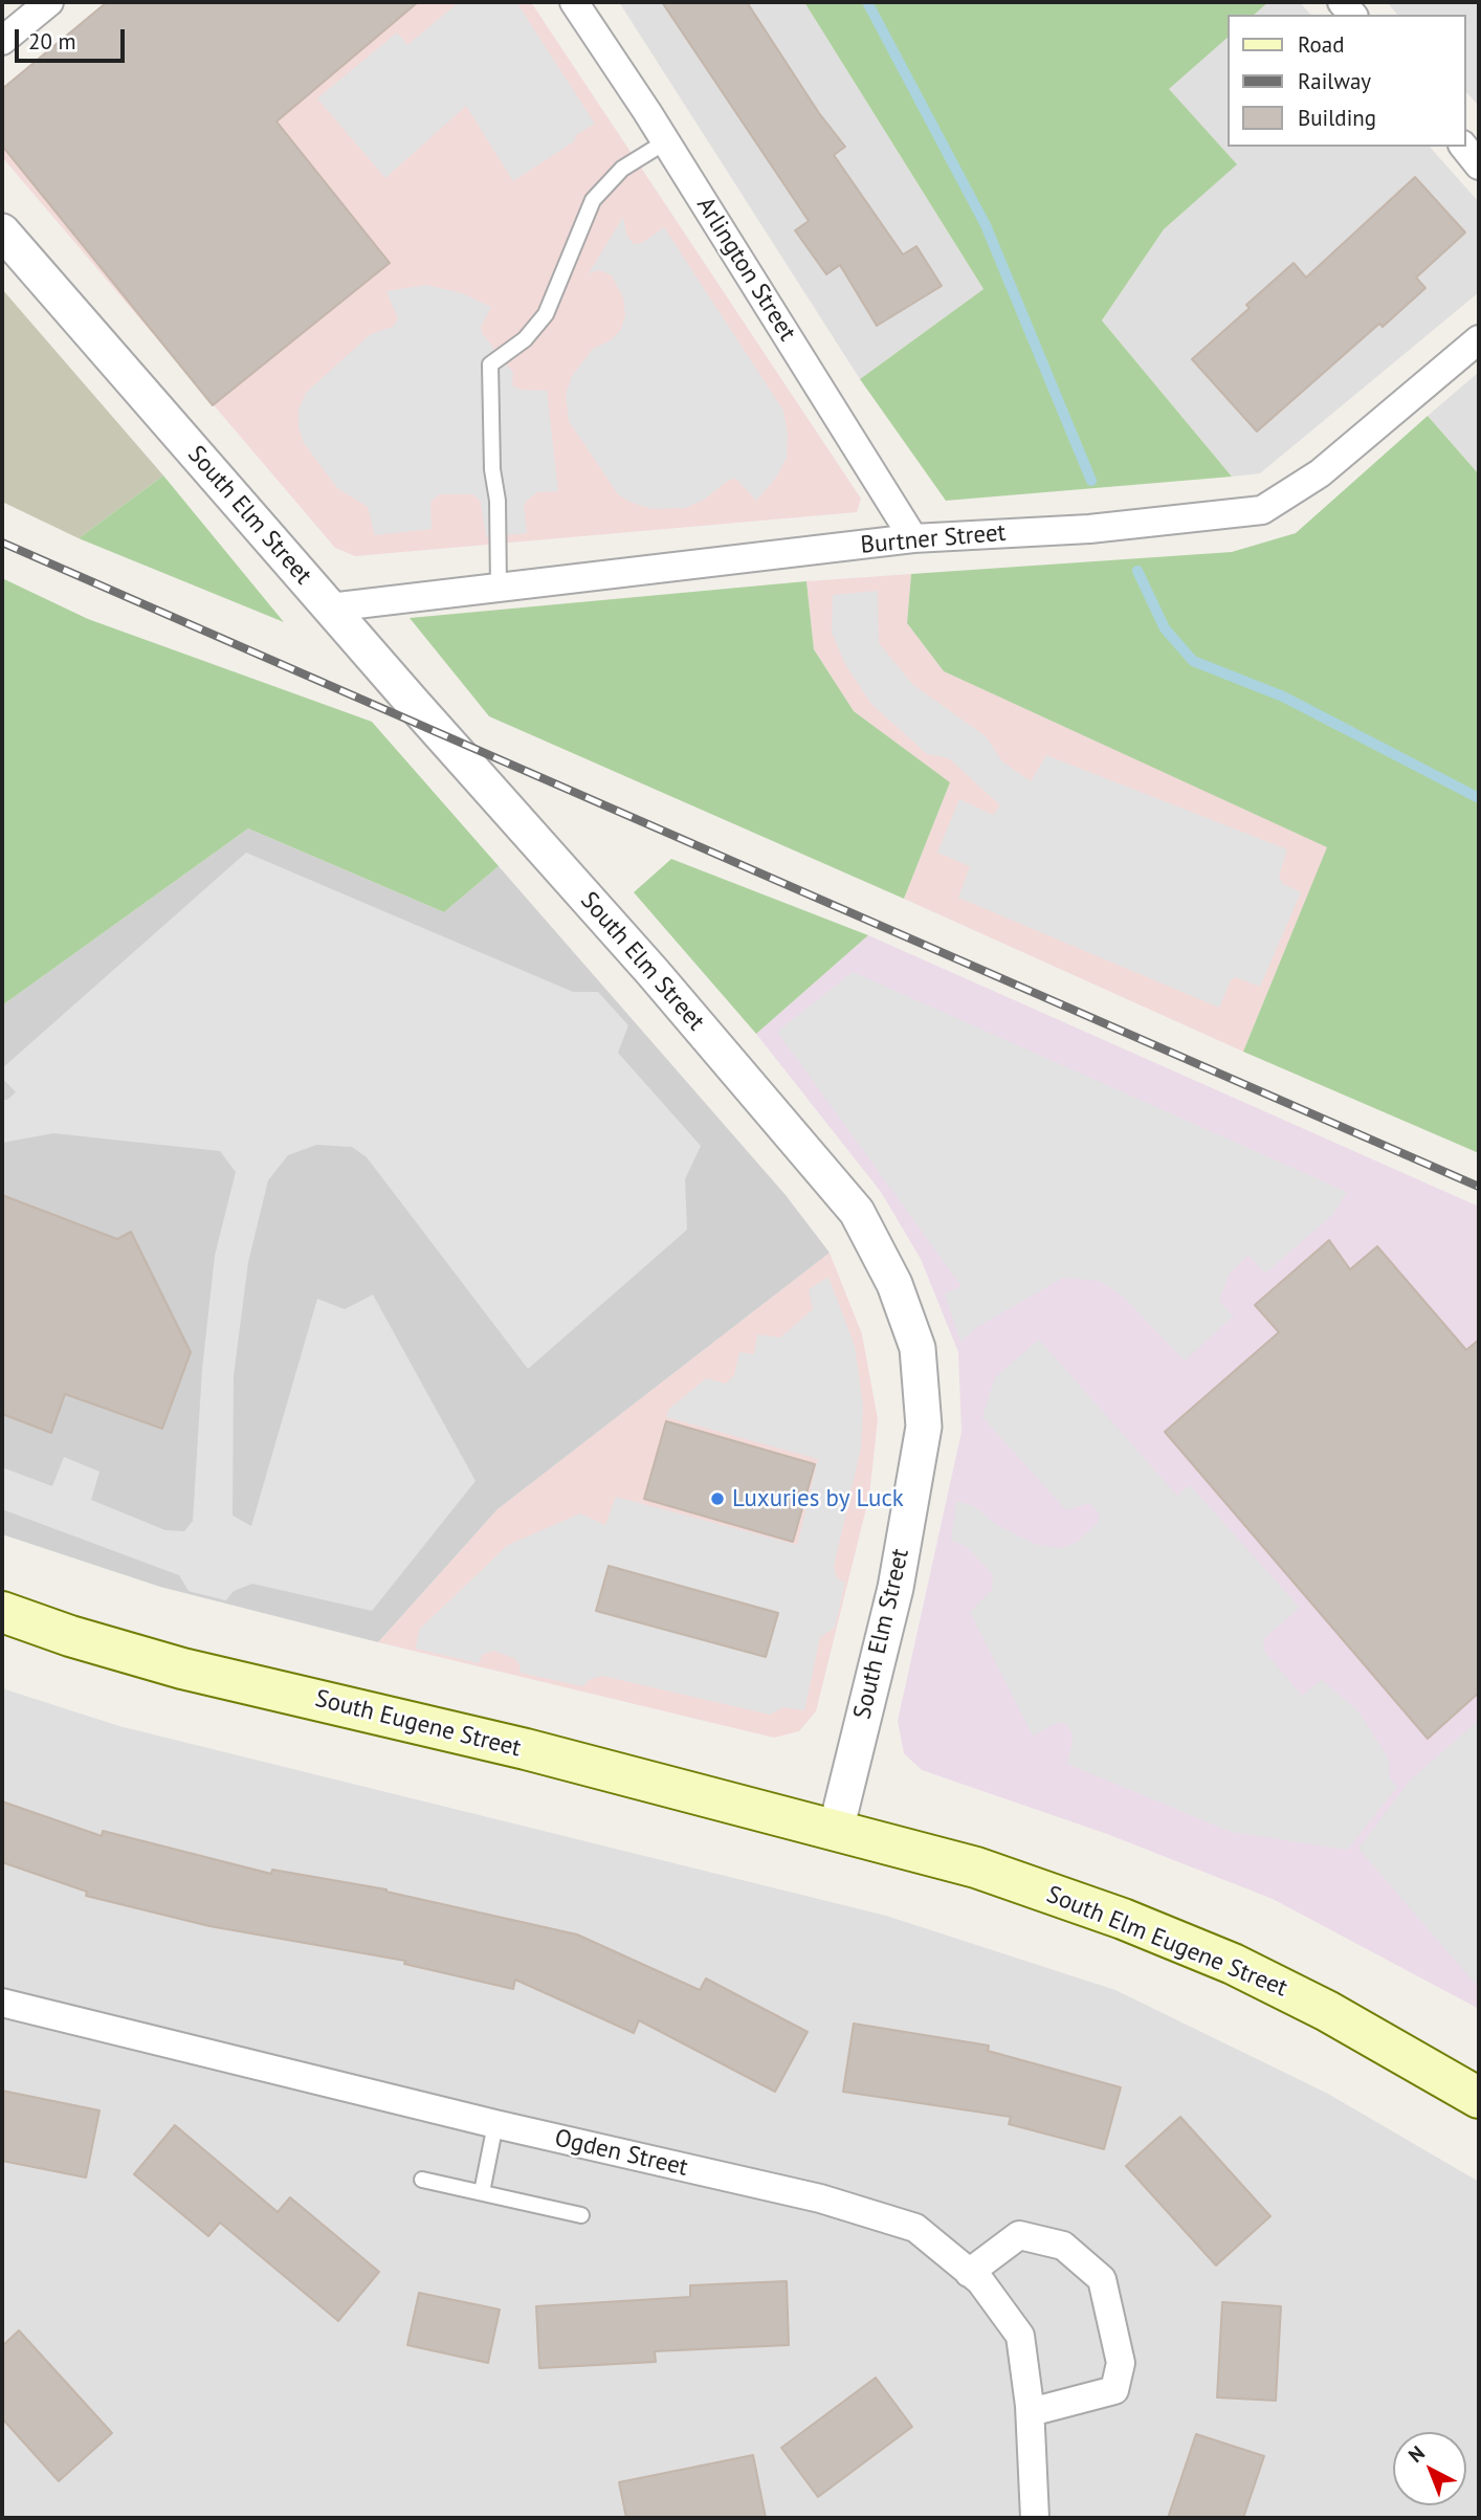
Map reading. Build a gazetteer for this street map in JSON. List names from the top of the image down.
{
  "streets": {
    "main road": ["South Eugene Street", "South Elm Eugene Street"],
    "street": [
      "Arlington Street",
      "South Elm Street",
      "Burtner Street",
      "Ogden Street"
    ]
  },
  "crossings": [
    ["Arlington Street", "Burtner Street"],
    ["South Elm Street", "Burtner Street"],
    ["South Elm Street", "South Eugene Street"],
    ["South Elm Street", "South Elm Eugene Street"],
    ["South Eugene Street", "South Elm Eugene Street"]
  ],
  "places": ["Luxuries by Luck"],
  "legend": ["Road", "Railway", "Building"],
  "scale_bar": "20 m",
  "north": "top left"
}
